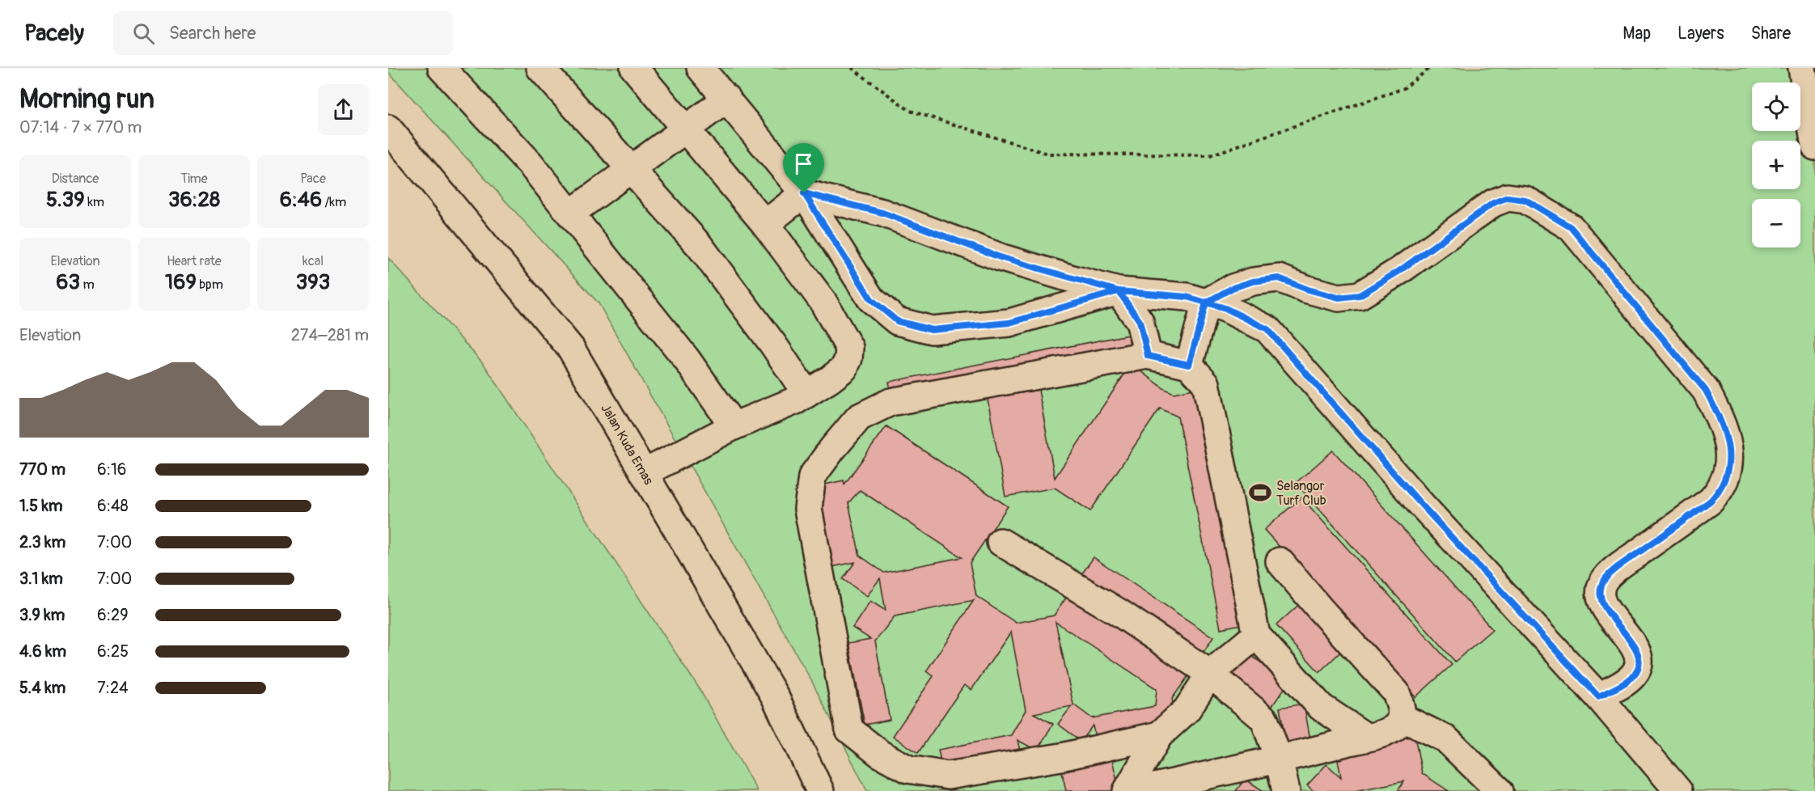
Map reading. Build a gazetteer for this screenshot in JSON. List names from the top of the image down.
{
  "streets": {
    "street": ["Jalan Kuda Emas"]
  },
  "places": {
    "sports": ["Selangor Turf Club"]
  },
  "page": {
    "header": "Pacely",
    "search": "Search here",
    "nav": ["Map", "Layers", "Share"],
    "heading": ["Morning run", "07:14 · 7 × 770 m"],
    "map_buttons": ["+", "−"],
    "stats": [
      ["Distance", "5.39 km"],
      ["Time", "36:28"],
      ["Pace", "6:46 /km"],
      ["Elevation", "63 m"],
      ["Heart rate", "169 bpm"],
      ["kcal", "393"]
    ],
    "chart": ["Elevation", "274–281 m"],
    "list": [
      {
        "name": "770 m",
        "note": "6:16"
      },
      {
        "name": "1.5 km",
        "note": "6:48"
      },
      {
        "name": "2.3 km",
        "note": "7:00"
      },
      {
        "name": "3.1 km",
        "note": "7:00"
      },
      {
        "name": "3.9 km",
        "note": "6:29"
      },
      {
        "name": "4.6 km",
        "note": "6:25"
      },
      {
        "name": "5.4 km",
        "note": "7:24"
      }
    ]
  }
}
